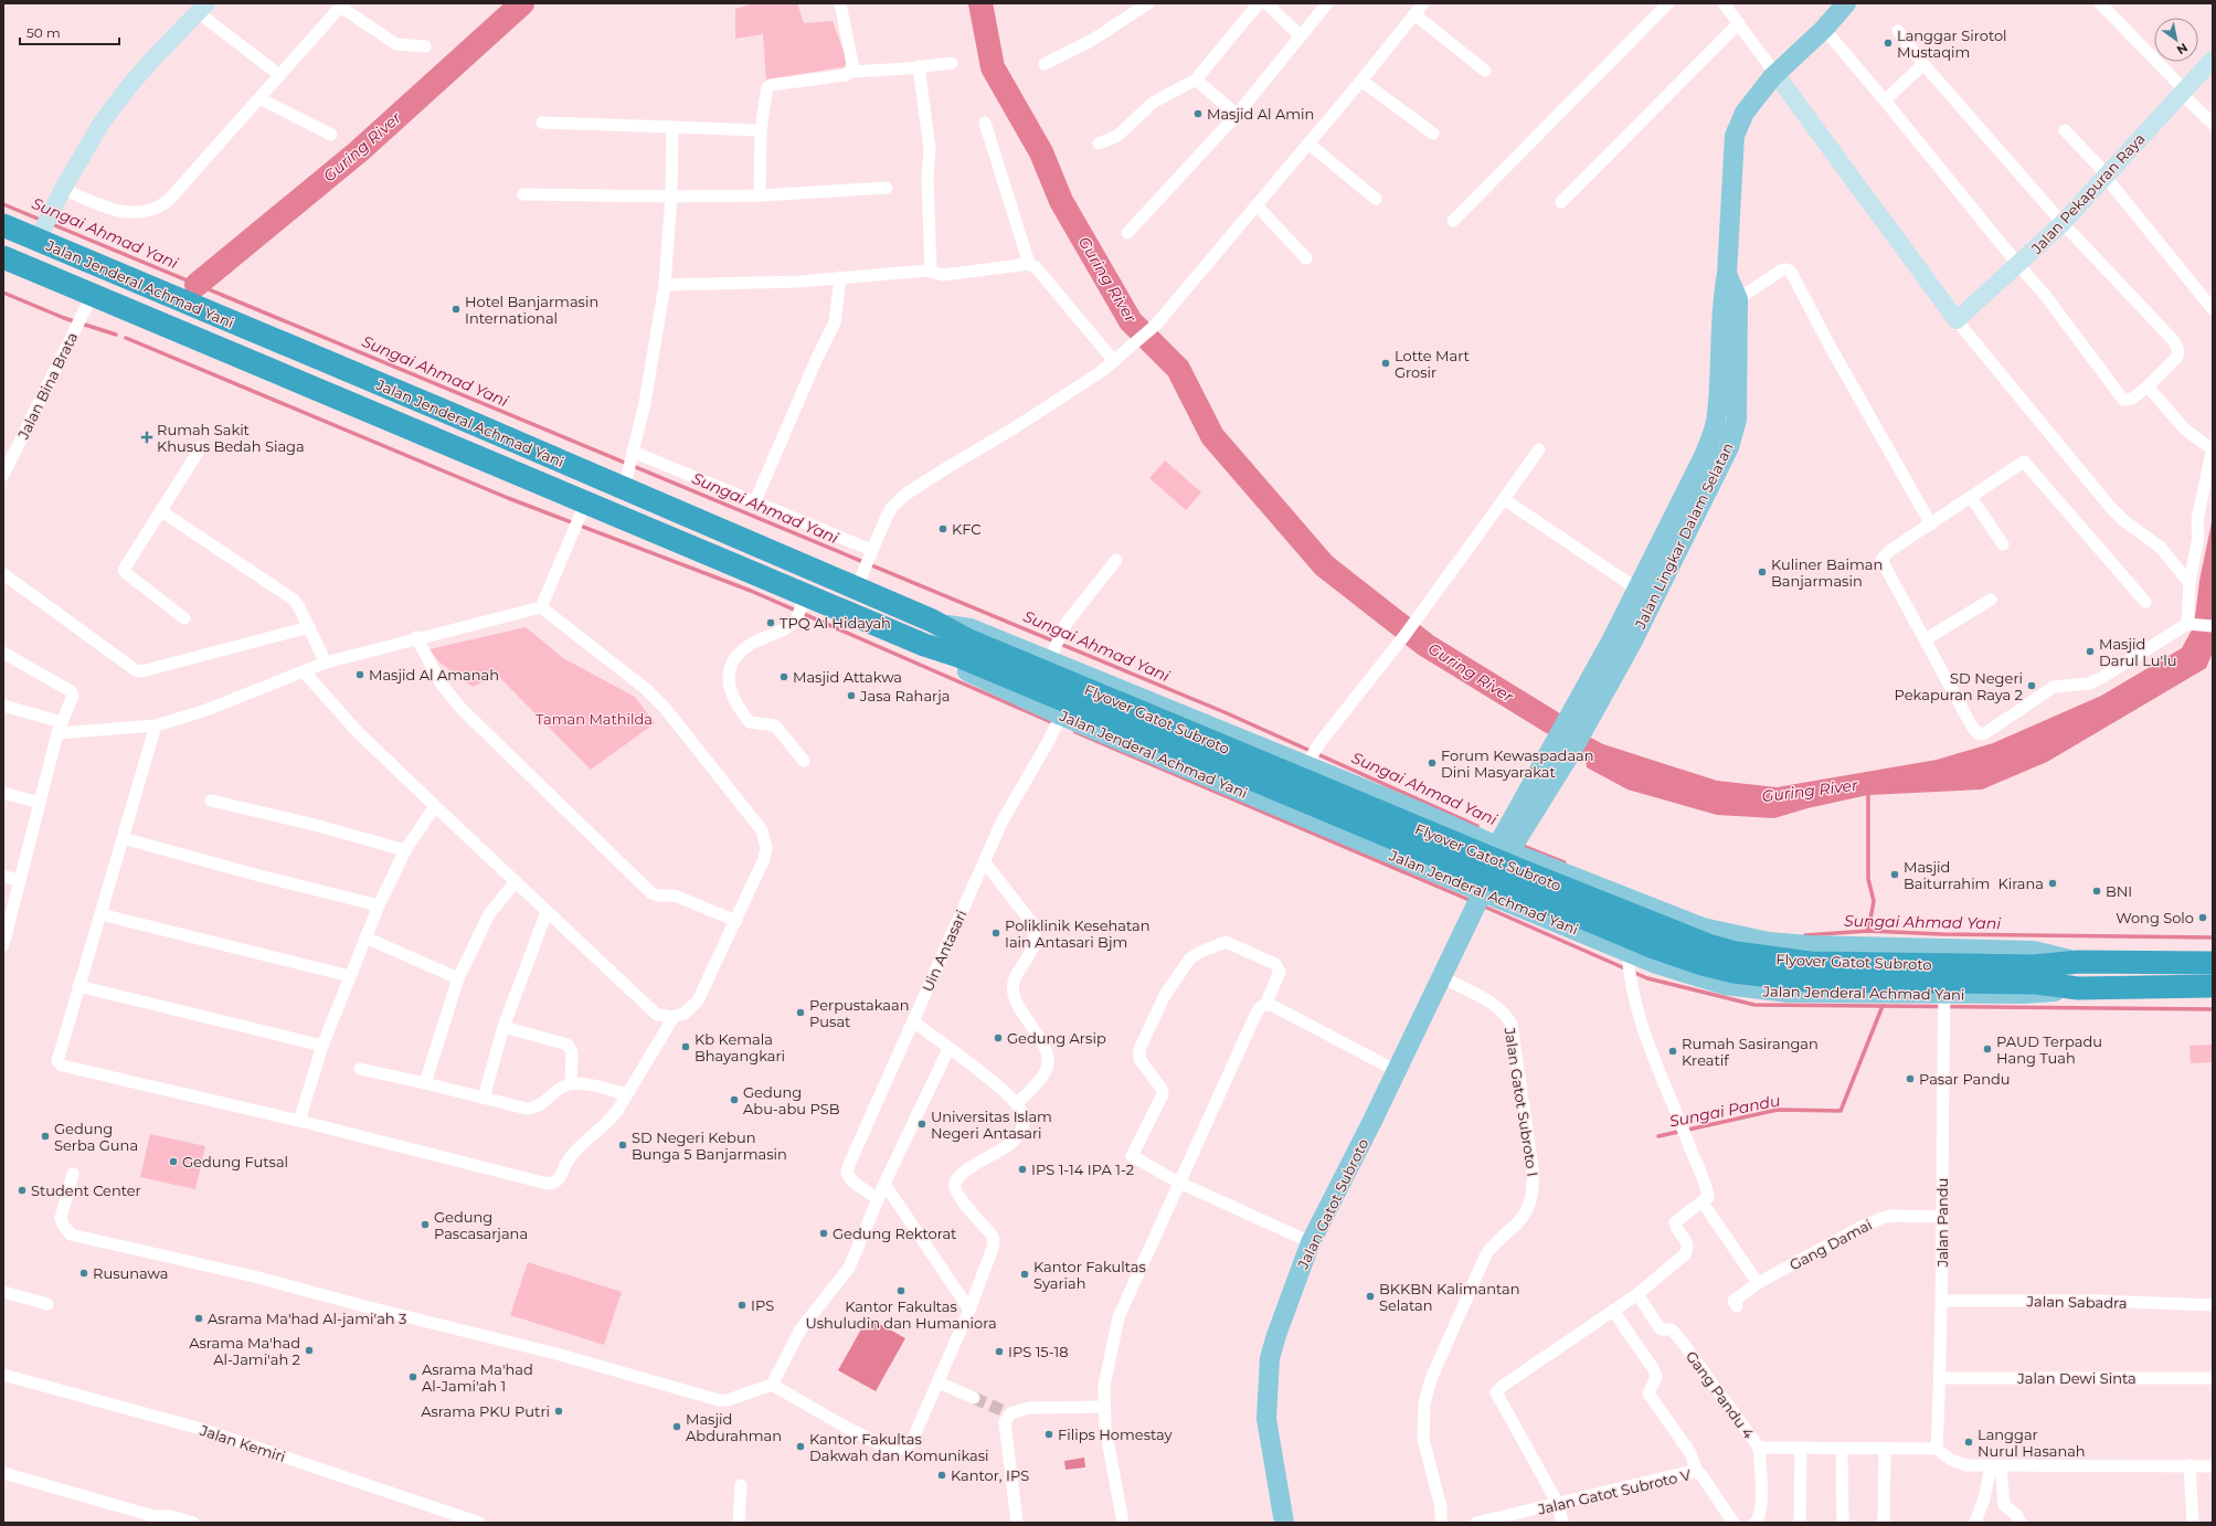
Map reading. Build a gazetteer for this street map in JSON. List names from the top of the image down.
{
  "streets": {
    "highway": ["Jalan Jenderal Achmad Yani", "Flyover Gatot Subroto"],
    "main road": ["Jalan Lingkar Dalam Selatan", "Jalan Gatot Subroto"],
    "street": [
      "Jalan Pekapuran Raya",
      "Jalan Bina Brata",
      "Uin Antasari",
      "Jalan Gatot Subroto I",
      "Jalan Pandu",
      "Gang Damai",
      "Jalan Sabadra",
      "Jalan Dewi Sinta",
      "Gang Pandu 4",
      "Jalan Kemiri",
      "Jalan Gatot Subroto V"
    ]
  },
  "crossings": [
    ["Jalan Jenderal Achmad Yani", "Jalan Bina Brata"],
    ["Jalan Jenderal Achmad Yani", "Jalan Lingkar Dalam Selatan"],
    ["Jalan Jenderal Achmad Yani", "Flyover Gatot Subroto"],
    ["Jalan Jenderal Achmad Yani", "Uin Antasari"],
    ["Jalan Jenderal Achmad Yani", "Jalan Gatot Subroto"],
    ["Jalan Jenderal Achmad Yani", "Jalan Pandu"],
    ["Jalan Lingkar Dalam Selatan", "Jalan Gatot Subroto"],
    ["Jalan Gatot Subroto I", "Jalan Gatot Subroto"],
    ["Jalan Pandu", "Gang Damai"],
    ["Jalan Pandu", "Jalan Sabadra"],
    ["Jalan Pandu", "Jalan Dewi Sinta"]
  ],
  "water": ["Guring River", "Sungai Ahmad Yani", "Sungai Pandu"],
  "parks": ["Taman Mathilda"],
  "places": {
    "other": [
      "Langgar Sirotol Mustaqim",
      "Masjid Al Amin",
      "Hotel Banjarmasin International",
      "Lotte Mart Grosir",
      "KFC",
      "Kuliner Baiman Banjarmasin",
      "TPQ Al Hidayah",
      "Masjid Darul Lu'lu",
      "Masjid Al Amanah",
      "Masjid Attakwa",
      "SD Negeri Pekapuran Raya 2",
      "Jasa Raharja",
      "Forum Kewaspadaan Dini Masyarakat",
      "Masjid Baiturrahim",
      "Kirana",
      "BNI",
      "Wong Solo",
      "Poliklinik Kesehatan Iain Antasari Bjm",
      "Perpustakaan Pusat",
      "Gedung Arsip",
      "Kb Kemala Bhayangkari",
      "PAUD Terpadu Hang Tuah",
      "Rumah Sasirangan Kreatif",
      "Pasar Pandu",
      "Gedung Abu-abu PSB",
      "Universitas Islam Negeri Antasari",
      "Gedung Serba Guna",
      "SD Negeri Kebun Bunga 5 Banjarmasin",
      "Gedung Futsal",
      "IPS 1-14 IPA 1-2",
      "Student Center",
      "Gedung Pascasarjana",
      "Gedung Rektorat",
      "Rusunawa",
      "Kantor Fakultas Syariah",
      "Kantor Fakultas Ushuludin dan Humaniora",
      "BKKBN Kalimantan Selatan",
      "IPS",
      "Asrama Ma'had Al-jami'ah 3",
      "Asrama Ma'had Al-Jami'ah 2",
      "IPS 15-18",
      "Asrama Ma'had Al-Jami'ah 1",
      "Asrama PKU Putri",
      "Masjid Abdurahman",
      "Filips Homestay",
      "Langgar Nurul Hasanah",
      "Kantor Fakultas Dakwah dan Komunikasi",
      "Kantor, IPS"
    ],
    "health": ["Rumah Sakit Khusus Bedah Siaga"]
  },
  "scale_bar": "50 m",
  "north": "bottom right"
}
